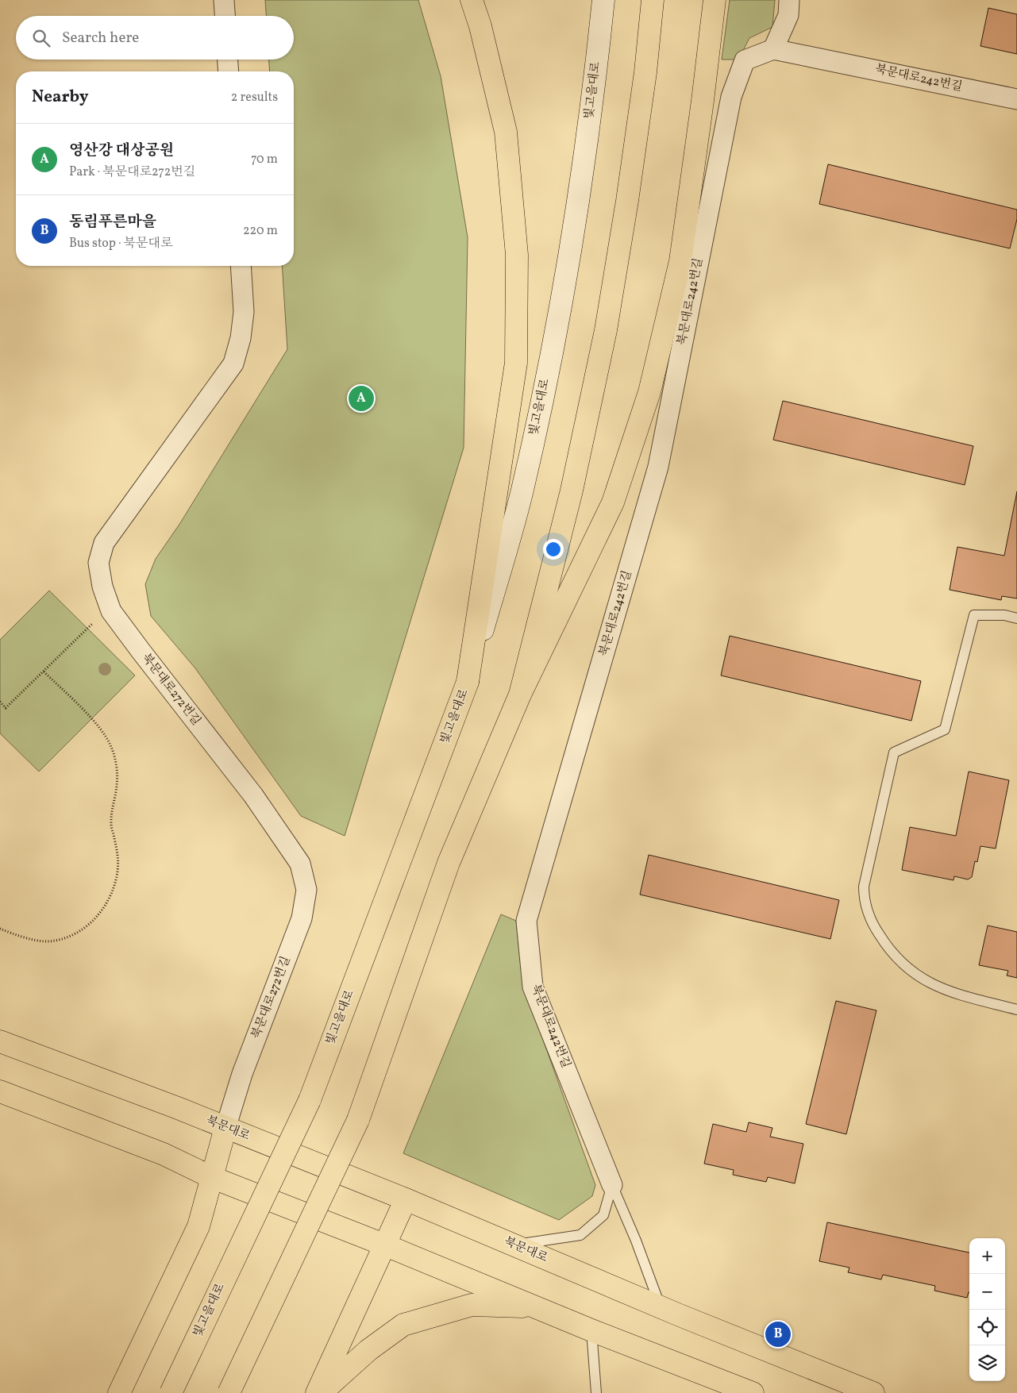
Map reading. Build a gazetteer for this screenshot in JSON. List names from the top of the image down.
{
  "streets": {
    "main road": ["빛고을대로", "북문대로"],
    "street": ["북문대로242번길", "북문대로272번길"]
  },
  "crossings": [
    ["북문대로242번길", "북문대로"],
    ["북문대로272번길", "북문대로"]
  ],
  "page": {
    "search": "Search here",
    "heading": ["Nearby", "2 results"],
    "list": [
      {
        "mark": "A",
        "name": "영산강 대상공원",
        "note": "Park · 북문대로272번길",
        "value": "70 m"
      },
      {
        "mark": "B",
        "name": "동림푸른마을",
        "note": "Bus stop · 북문대로",
        "value": "220 m"
      }
    ],
    "pins": ["A", "B"],
    "map_buttons": ["+", "−"]
  }
}
